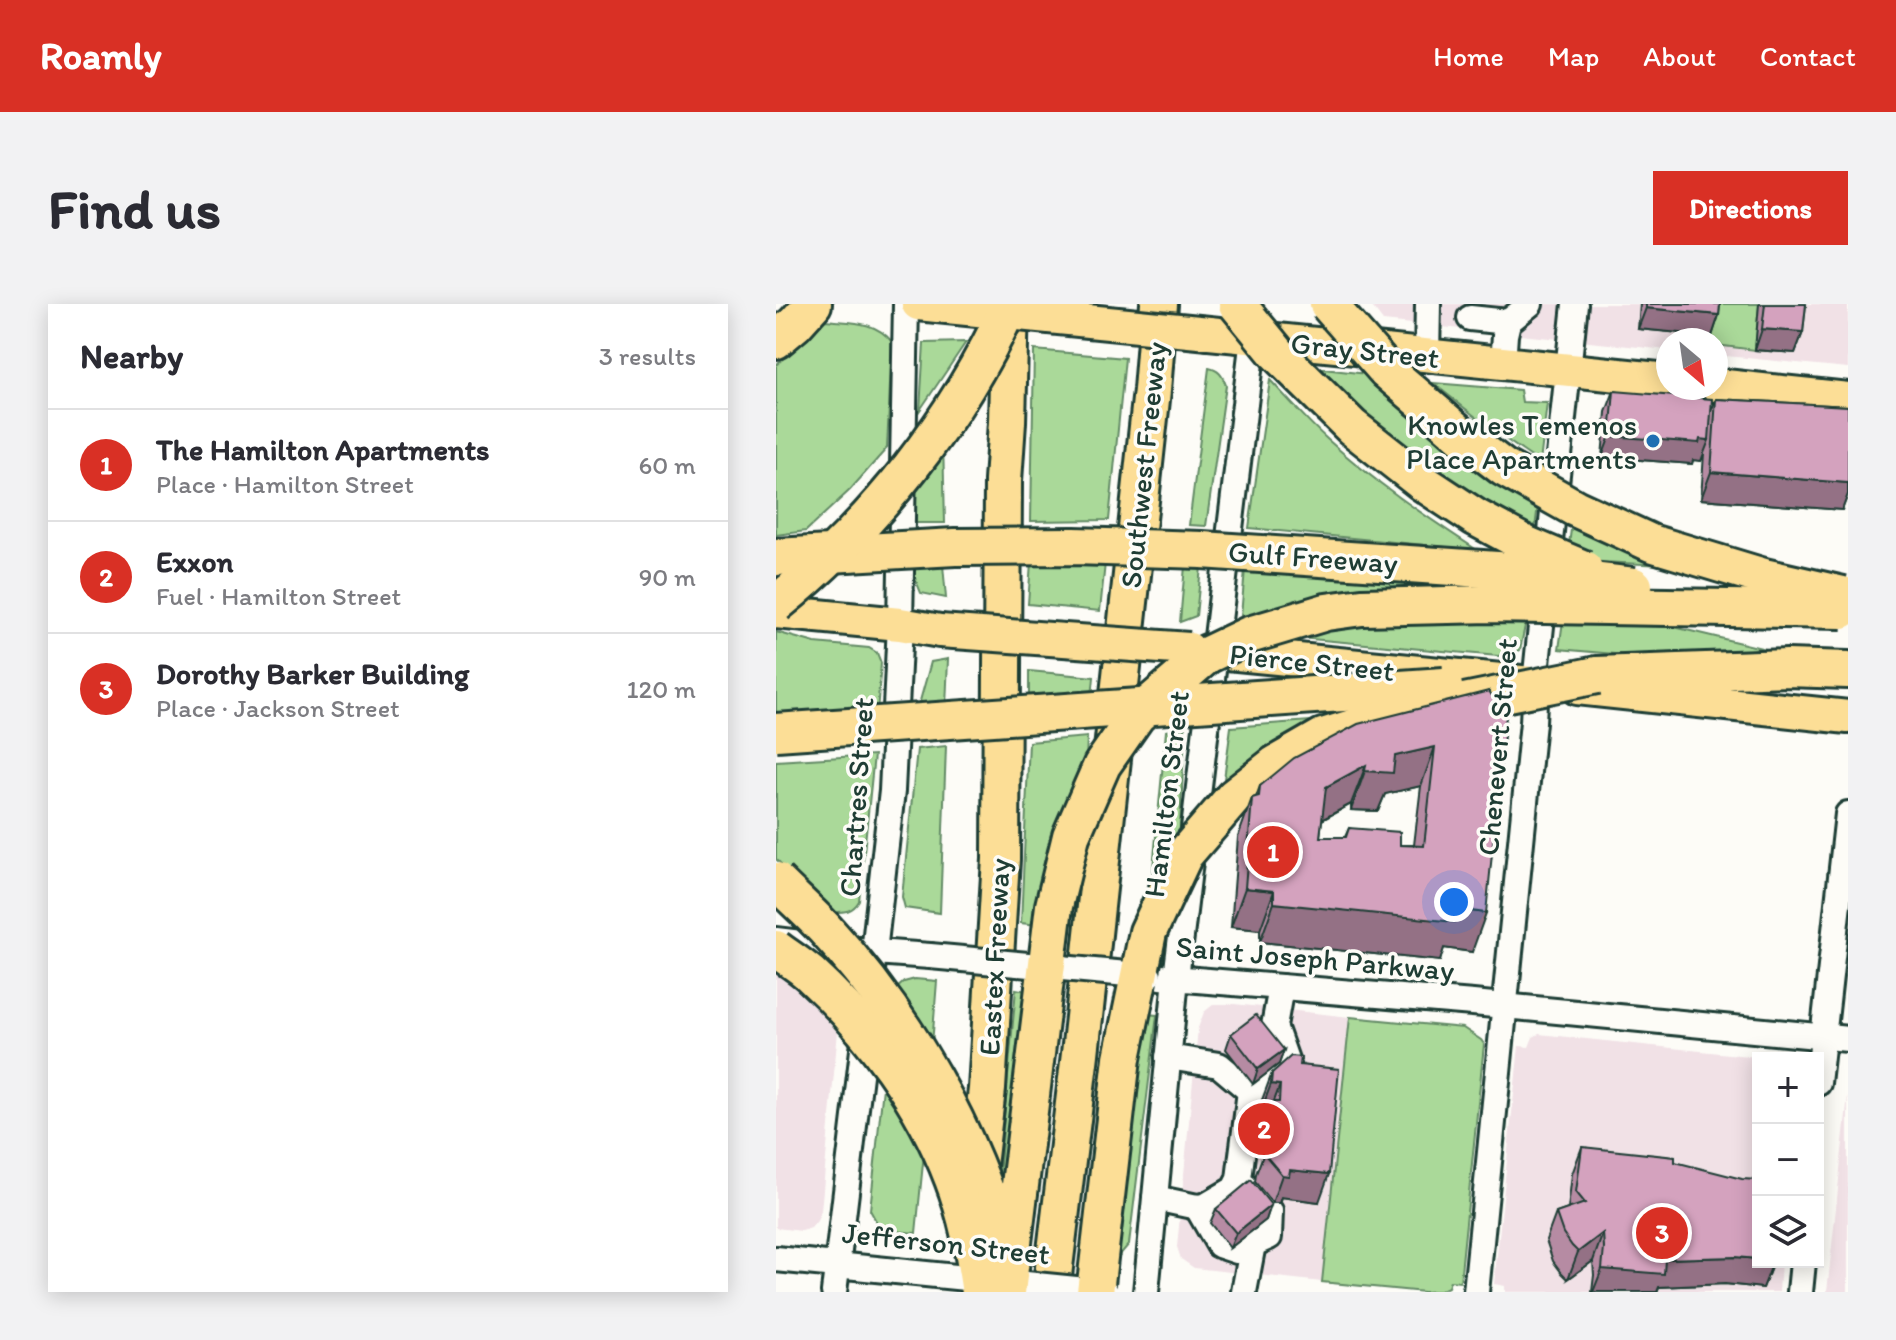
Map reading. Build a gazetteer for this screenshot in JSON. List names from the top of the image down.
{
  "streets": {
    "highway": ["Southwest Freeway", "Gulf Freeway", "Eastex Freeway"],
    "main road": ["Gray Street", "Pierce Street"],
    "street": [
      "Chenevert Street",
      "Hamilton Street",
      "Chartres Street",
      "Saint Joseph Parkway",
      "Jefferson Street"
    ]
  },
  "crossings": [
    ["Gray Street", "Chenevert Street"],
    ["Gray Street", "Hamilton Street"],
    ["Pierce Street", "Chenevert Street"],
    ["Pierce Street", "Hamilton Street"],
    ["Pierce Street", "Chartres Street"],
    ["Chenevert Street", "Saint Joseph Parkway"],
    ["Hamilton Street", "Saint Joseph Parkway"],
    ["Chartres Street", "Saint Joseph Parkway"],
    ["Chartres Street", "Jefferson Street"]
  ],
  "places": ["Knowles Temenos Place Apartments"],
  "north": "bottom right",
  "page": {
    "header": "Roamly",
    "nav": [
      "Home",
      "Map",
      "About",
      "Contact"
    ],
    "buttons": "Directions",
    "title": "Find us",
    "heading": ["Nearby", "3 results"],
    "list": [
      {
        "mark": "1",
        "name": "The Hamilton Apartments",
        "note": "Place · Hamilton Street",
        "value": "60 m"
      },
      {
        "mark": "2",
        "name": "Exxon",
        "note": "Fuel · Hamilton Street",
        "value": "90 m"
      },
      {
        "mark": "3",
        "name": "Dorothy Barker Building",
        "note": "Place · Jackson Street",
        "value": "120 m"
      }
    ],
    "pins": ["1", "2", "3"],
    "map_buttons": ["+", "−"]
  }
}
